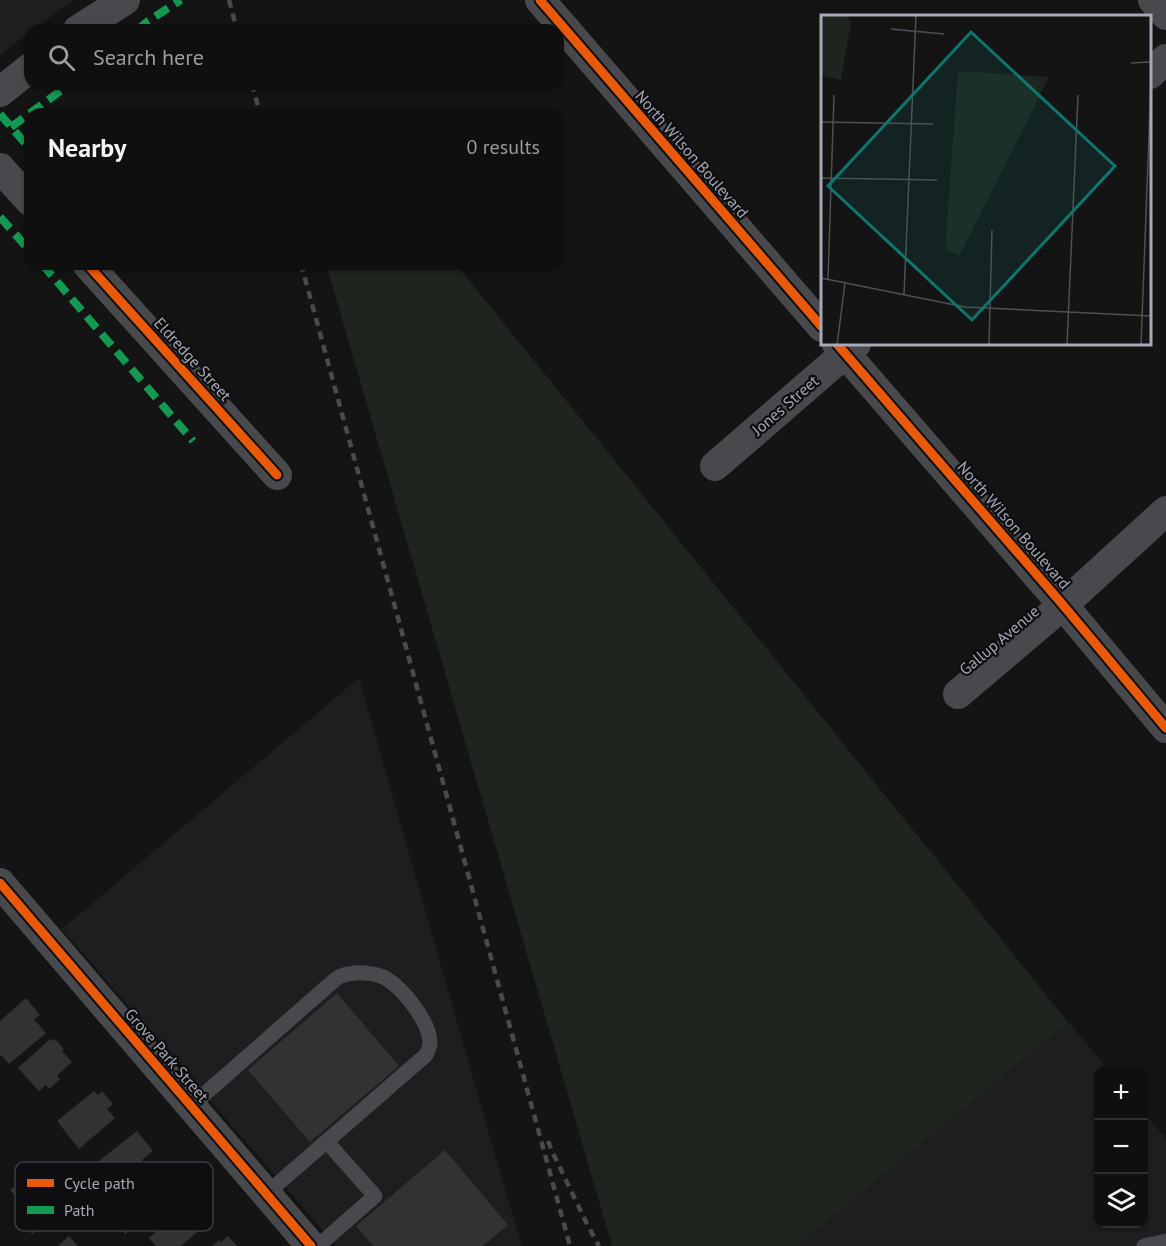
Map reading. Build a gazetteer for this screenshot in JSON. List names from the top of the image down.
{
  "streets": {
    "street": [
      "North Wilson Boulevard",
      "Eldredge Street",
      "Jones Street",
      "Gallup Avenue",
      "Grove Park Street"
    ]
  },
  "crossings": [
    ["North Wilson Boulevard", "Jones Street"],
    ["North Wilson Boulevard", "Gallup Avenue"]
  ],
  "legend": ["Cycle path", "Path"],
  "page": {
    "search": "Search here",
    "heading": ["Nearby", "0 results"],
    "map_buttons": ["+", "−"]
  }
}
